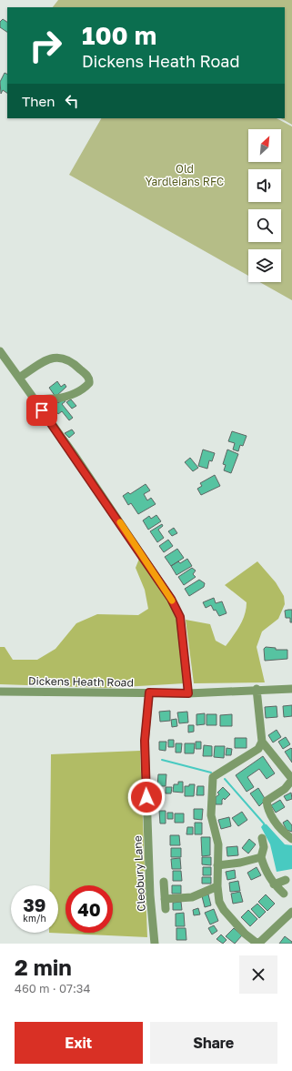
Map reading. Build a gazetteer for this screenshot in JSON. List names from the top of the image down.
{
  "streets": {
    "street": ["Dickens Heath Road", "Cleobury Lane"]
  },
  "crossings": [
    ["Dickens Heath Road", "Cleobury Lane"]
  ],
  "parks": ["Old Yardleians RFC"],
  "north": "top right",
  "page": {
    "turn": ["100 m", "Dickens Heath Road"],
    "then": "Then",
    "speed": "39 km/h",
    "limit": "40",
    "heading": ["2 min", "460 m · 07:34"],
    "buttons": ["Exit", "Share"]
  }
}
